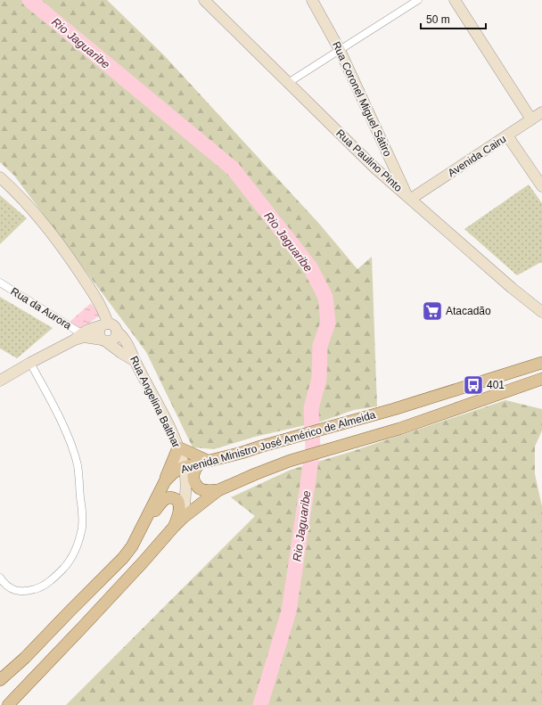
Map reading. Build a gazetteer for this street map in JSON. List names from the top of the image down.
{
  "streets": {
    "main road": ["Avenida Ministro José Américo de Almeida"],
    "street": [
      "Rua Coronel Miguel Sátiro",
      "Avenida Cairu",
      "Rua Paulino Pinto",
      "Rua da Aurora",
      "Rua Angelina Balthar"
    ]
  },
  "crossings": [
    ["Rua Coronel Miguel Sátiro", "Avenida Cairu"],
    ["Rua Coronel Miguel Sátiro", "Rua Paulino Pinto"],
    ["Avenida Cairu", "Rua Paulino Pinto"],
    ["Rua Angelina Balthar", "Avenida Ministro José Américo de Almeida"]
  ],
  "water": ["Rio Jaguaribe"],
  "places": {
    "supermarket": ["Atacadão"],
    "bus stop": ["401"]
  },
  "scale_bar": "50 m"
}
